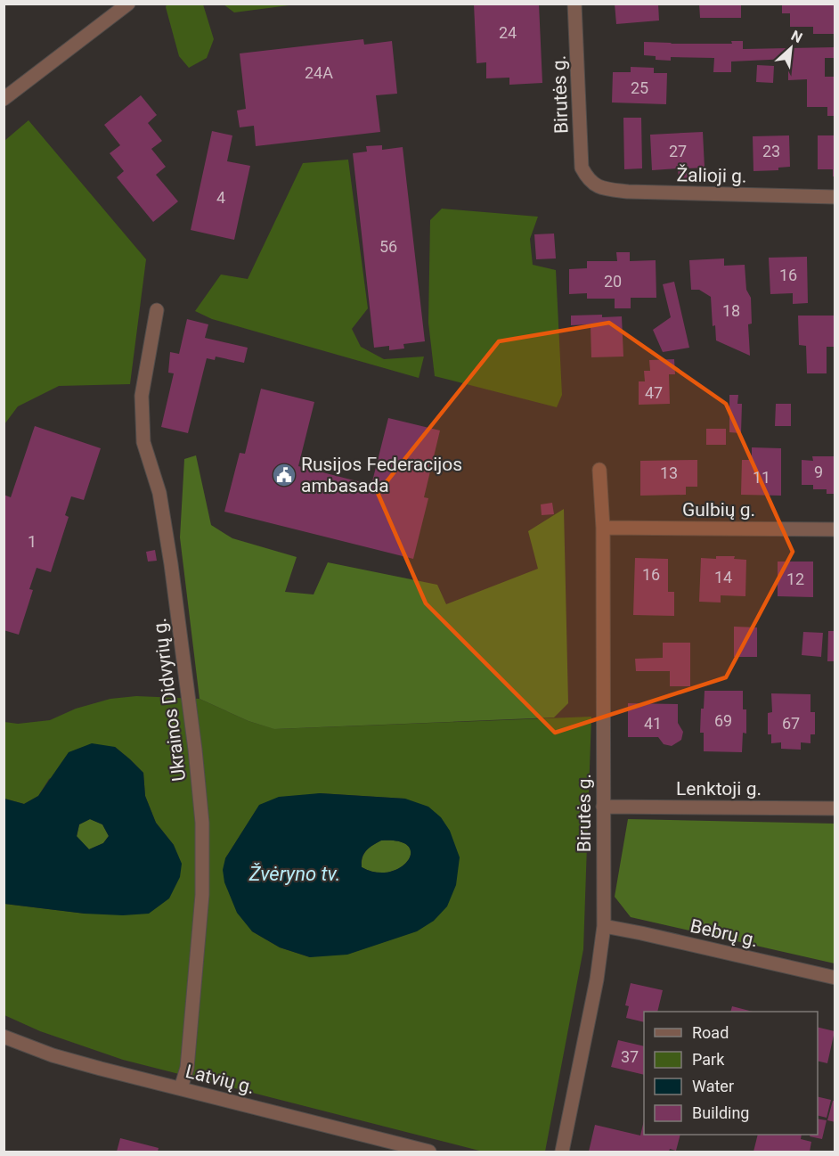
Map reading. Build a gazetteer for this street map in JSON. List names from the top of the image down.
{
  "streets": {
    "street": [
      "Birutės g.",
      "Žalioji g.",
      "Gulbių g.",
      "Ukrainos Didvyrių g.",
      "Lenktoji g.",
      "Bebrų g.",
      "Latvių g."
    ]
  },
  "crossings": [
    ["Birutės g.", "Žalioji g."],
    ["Birutės g.", "Gulbių g."],
    ["Birutės g.", "Lenktoji g."],
    ["Birutės g.", "Bebrų g."],
    ["Ukrainos Didvyrių g.", "Latvių g."]
  ],
  "water": ["Žvėryno tv."],
  "places": {
    "public building": ["Rusijos Federacijos ambasada"]
  },
  "house_numbers": [
    "24",
    "24A",
    "25",
    "27",
    "23",
    "4",
    "56",
    "16",
    "20",
    "18",
    "47",
    "9",
    "13",
    "11",
    "1",
    "16",
    "14",
    "12",
    "69",
    "41",
    "67",
    "37"
  ],
  "legend": [
    "Road",
    "Park",
    "Water",
    "Building"
  ],
  "north": "top right"
}
